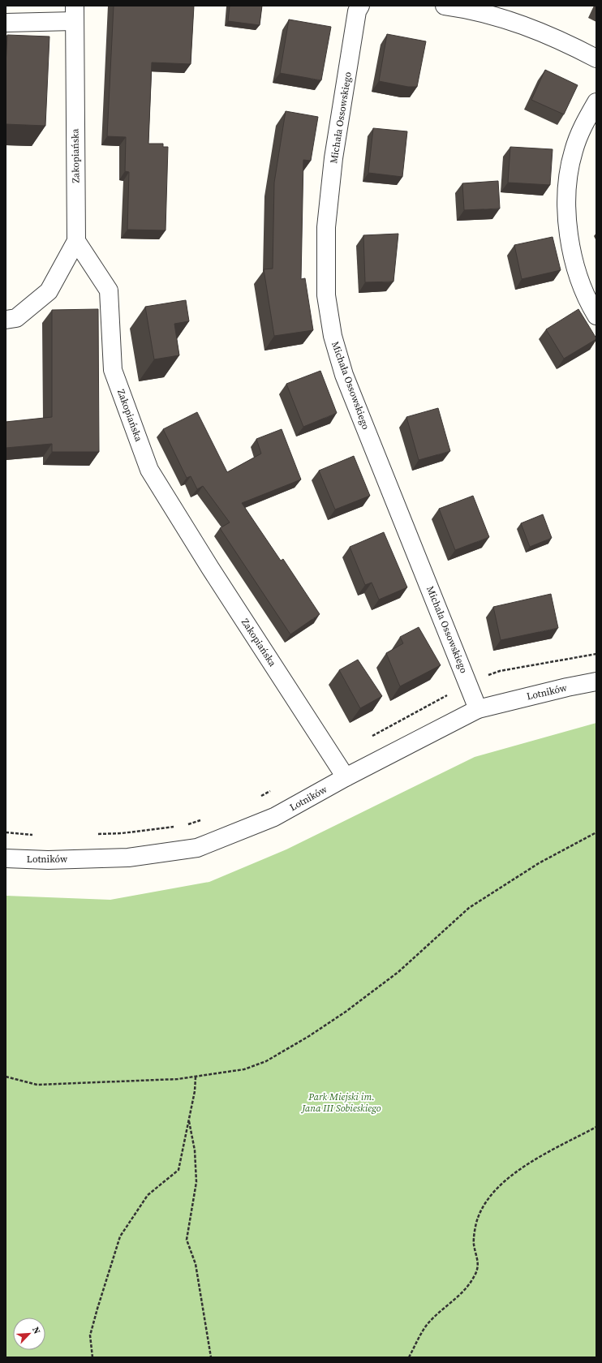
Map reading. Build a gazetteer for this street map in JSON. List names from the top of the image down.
{
  "streets": {
    "street": ["Michała Ossowskiego", "Zakopiańska", "Lotników"]
  },
  "crossings": [
    ["Michała Ossowskiego", "Lotników"],
    ["Zakopiańska", "Lotników"]
  ],
  "parks": ["Park Miejski im. Jana III Sobieskiego"],
  "north": "top right"
}
